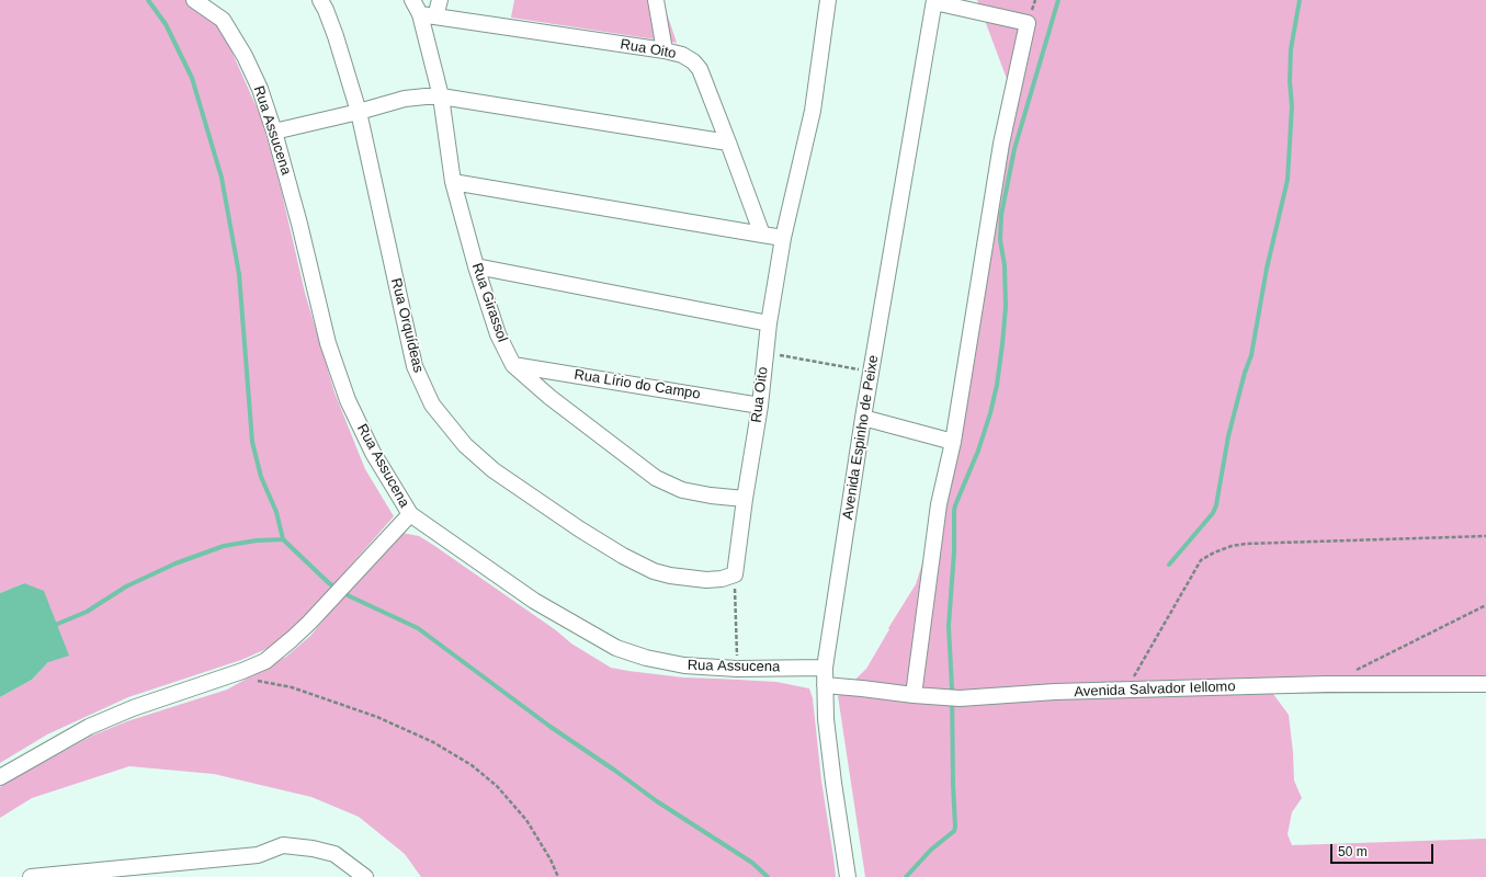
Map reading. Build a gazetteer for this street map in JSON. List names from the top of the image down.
{
  "streets": {
    "street": [
      "Rua Oito",
      "Rua Assucena",
      "Rua Girassol",
      "Rua Orquídeas",
      "Rua Lírio do Campo",
      "Avenida Espinho de Peixe",
      "Avenida Salvador Iellomo"
    ]
  },
  "crossings": [
    ["Rua Oito", "Rua Girassol"],
    ["Rua Oito", "Rua Orquídeas"],
    ["Rua Oito", "Rua Lírio do Campo"],
    ["Rua Assucena", "Avenida Espinho de Peixe"],
    ["Rua Girassol", "Rua Lírio do Campo"],
    ["Avenida Espinho de Peixe", "Avenida Salvador Iellomo"]
  ],
  "scale_bar": "50 m"
}
